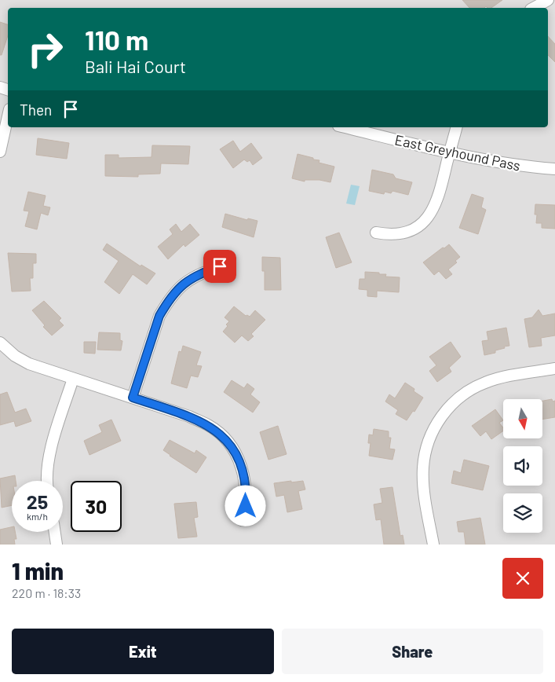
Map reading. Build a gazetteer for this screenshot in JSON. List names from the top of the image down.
{
  "streets": {
    "street": ["East Greyhound Pass"]
  },
  "north": "bottom",
  "page": {
    "turn": ["110 m", "Bali Hai Court"],
    "then": "Then",
    "speed": "25 km/h",
    "limit": "30",
    "heading": ["1 min", "220 m · 18:33"],
    "buttons": ["Exit", "Share"]
  }
}
